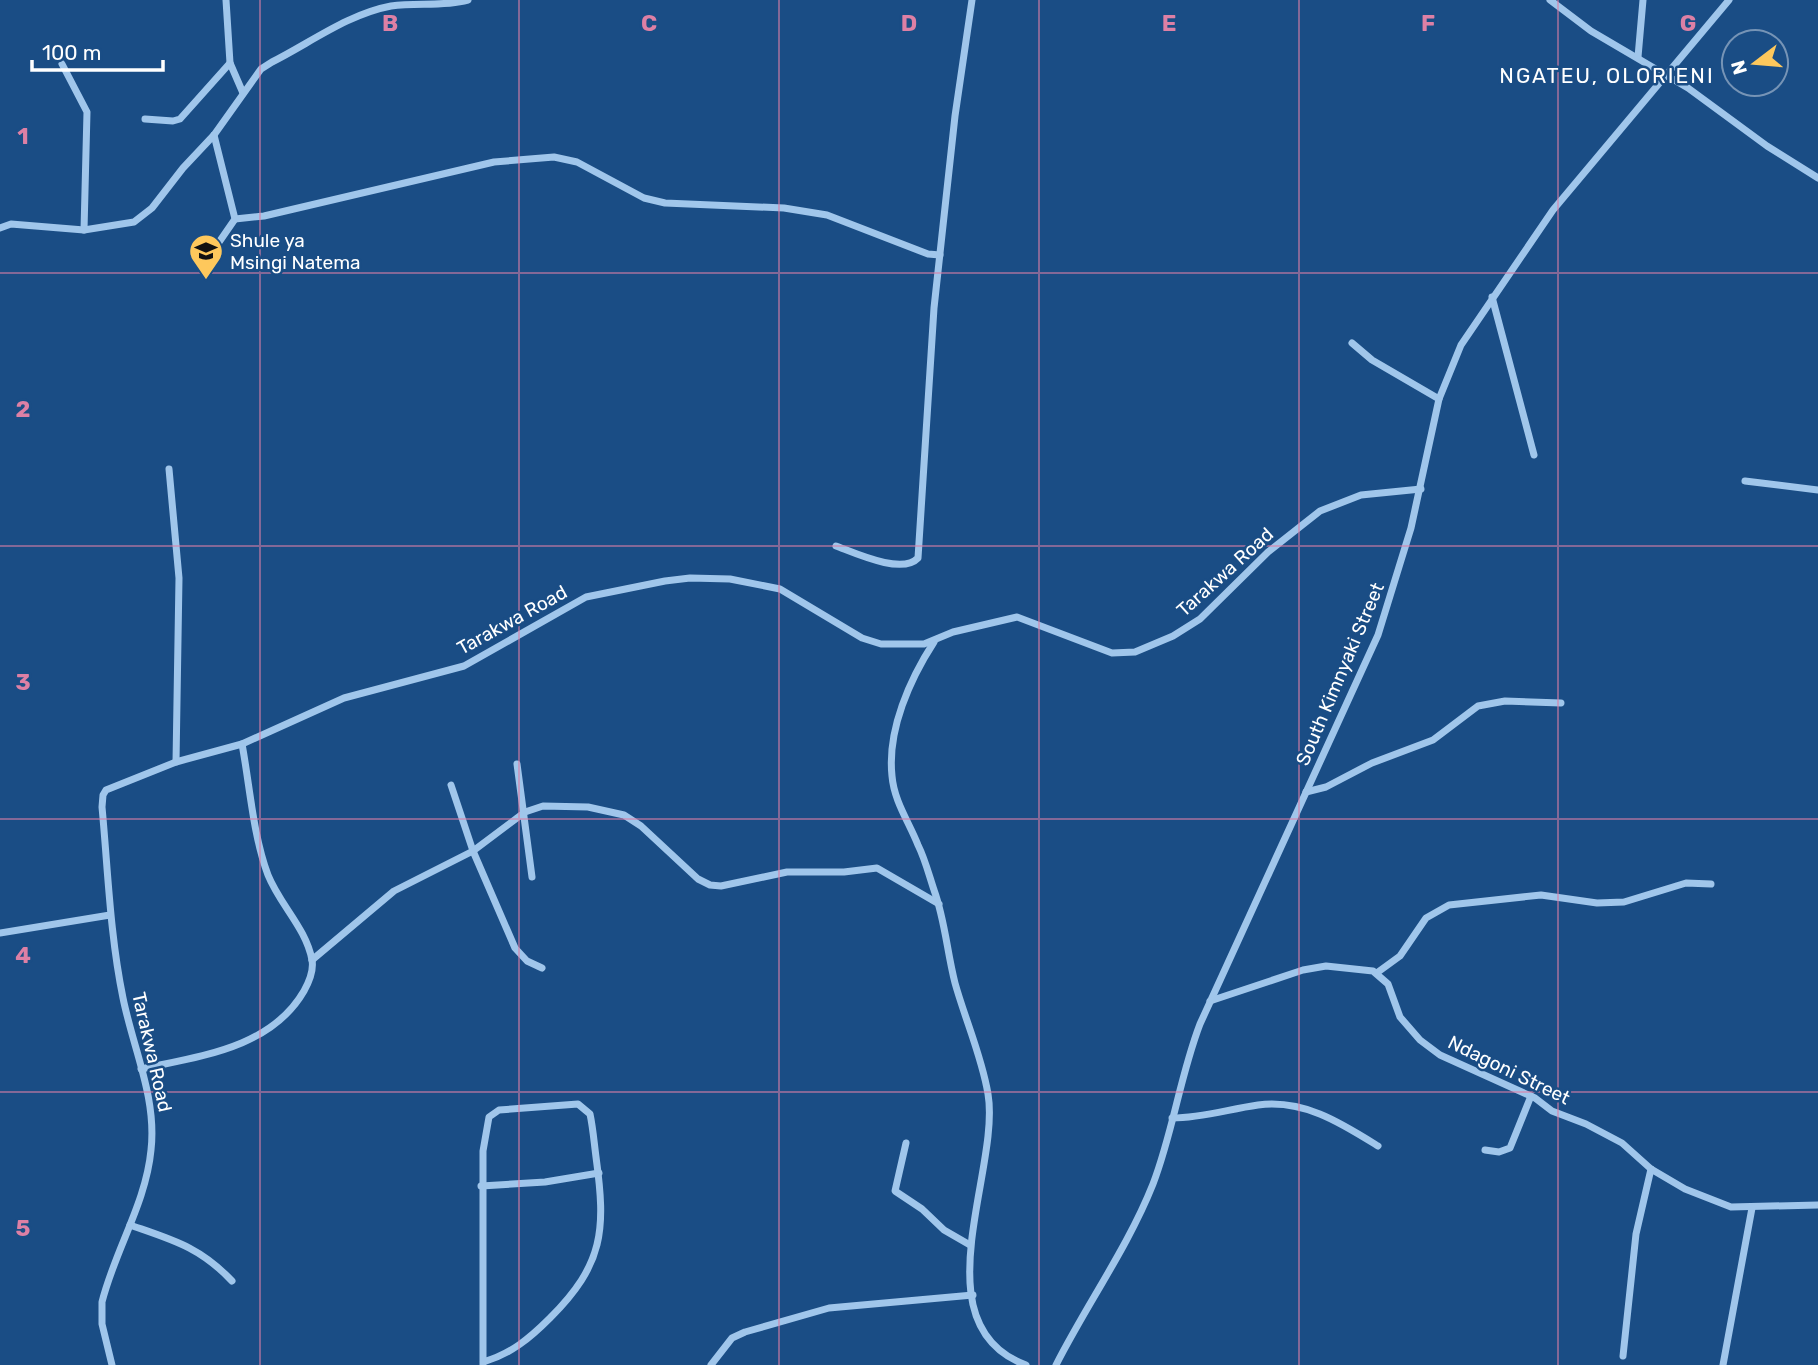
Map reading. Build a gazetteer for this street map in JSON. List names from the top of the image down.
{
  "streets": {
    "street": ["Tarakwa Road", "South Kimnyaki Street", "Ndagoni Street"]
  },
  "crossings": [
    ["Tarakwa Road", "South Kimnyaki Street"]
  ],
  "districts": ["NGATEU, OLORIENI"],
  "places": {
    "school or university": ["Shule ya Msingi Natema"]
  },
  "scale_bar": "100 m",
  "north": "left",
  "grid": {
    "columns": [
      "B",
      "C",
      "D",
      "E",
      "F",
      "G"
    ],
    "rows": [
      "1",
      "2",
      "3",
      "4",
      "5"
    ]
  }
}
